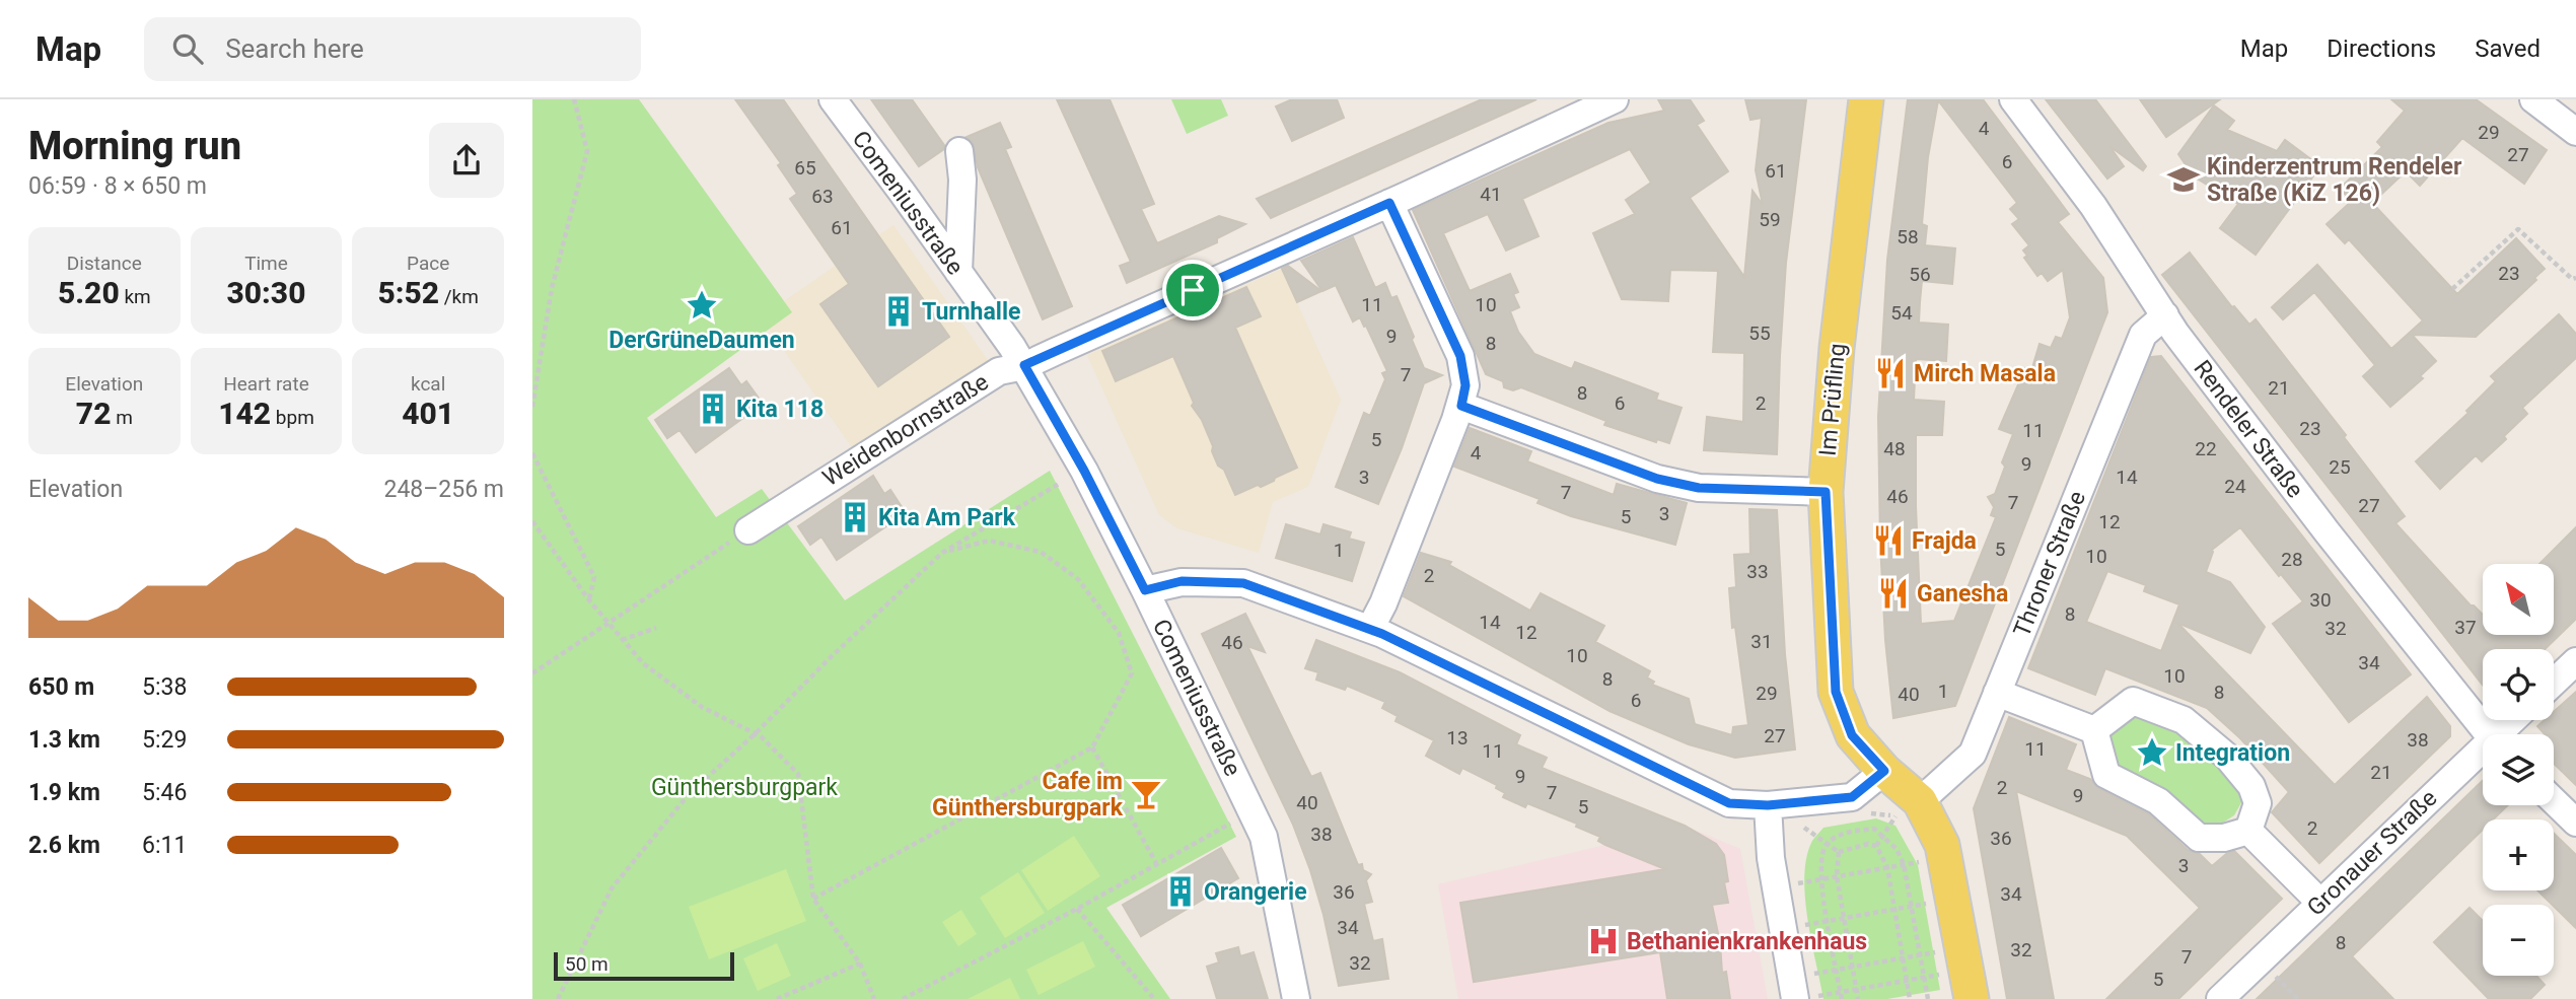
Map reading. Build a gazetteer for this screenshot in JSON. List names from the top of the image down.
{
  "streets": {
    "main road": ["Im Prüfling"],
    "street": [
      "Comeniusstraße",
      "Rendeler Straße",
      "Weidenbornstraße",
      "Throner Straße",
      "Gronauer Straße"
    ]
  },
  "crossings": [
    ["Comeniusstraße", "Weidenbornstraße"],
    ["Im Prüfling", "Throner Straße"],
    ["Rendeler Straße", "Throner Straße"]
  ],
  "parks": ["Günthersburgpark"],
  "places": {
    "school or university": ["Kinderzentrum Rendeler Straße (KiZ 126)"],
    "place": ["DerGrüneDaumen", "Integration"],
    "building": [
      "Turnhalle",
      "Kita 118",
      "Kita Am Park",
      "Orangerie"
    ],
    "restaurant": ["Mirch Masala", "Frajda", "Ganesha"],
    "bar": ["Cafe im Günthersburgpark"],
    "hospital": ["Bethanienkrankenhaus"]
  },
  "house_numbers": [
    "4",
    "29",
    "27",
    "6",
    "65",
    "61",
    "41",
    "63",
    "59",
    "61",
    "58",
    "23",
    "56",
    "11",
    "10",
    "54",
    "55",
    "9",
    "8",
    "7",
    "21",
    "8",
    "6",
    "2",
    "23",
    "11",
    "5",
    "48",
    "22",
    "4",
    "9",
    "25",
    "3",
    "14",
    "24",
    "7",
    "46",
    "7",
    "27",
    "3",
    "5",
    "12",
    "5",
    "1",
    "10",
    "28",
    "33",
    "2",
    "30",
    "8",
    "14",
    "37",
    "32",
    "12",
    "31",
    "46",
    "10",
    "34",
    "10",
    "8",
    "1",
    "8",
    "29",
    "40",
    "6",
    "27",
    "13",
    "38",
    "11",
    "11",
    "21",
    "9",
    "2",
    "7",
    "9",
    "40",
    "5",
    "2",
    "38",
    "36",
    "3",
    "36",
    "34",
    "34",
    "8",
    "32",
    "7",
    "32",
    "5"
  ],
  "scale_bar": "50 m",
  "north": "top left",
  "page": {
    "header": "Map",
    "search": "Search here",
    "nav": ["Map", "Directions", "Saved"],
    "heading": ["Morning run", "06:59 · 8 × 650 m"],
    "stats": [
      ["Distance", "5.20 km"],
      ["Time", "30:30"],
      ["Pace", "5:52 /km"],
      ["Elevation", "72 m"],
      ["Heart rate", "142 bpm"],
      ["kcal", "401"]
    ],
    "chart": ["Elevation", "248–256 m"],
    "map_buttons": ["+", "−"],
    "list": [
      {
        "name": "650 m",
        "note": "5:38"
      },
      {
        "name": "1.3 km",
        "note": "5:29"
      },
      {
        "name": "1.9 km",
        "note": "5:46"
      },
      {
        "name": "2.6 km",
        "note": "6:11"
      }
    ],
    "scale": "50 m"
  }
}
